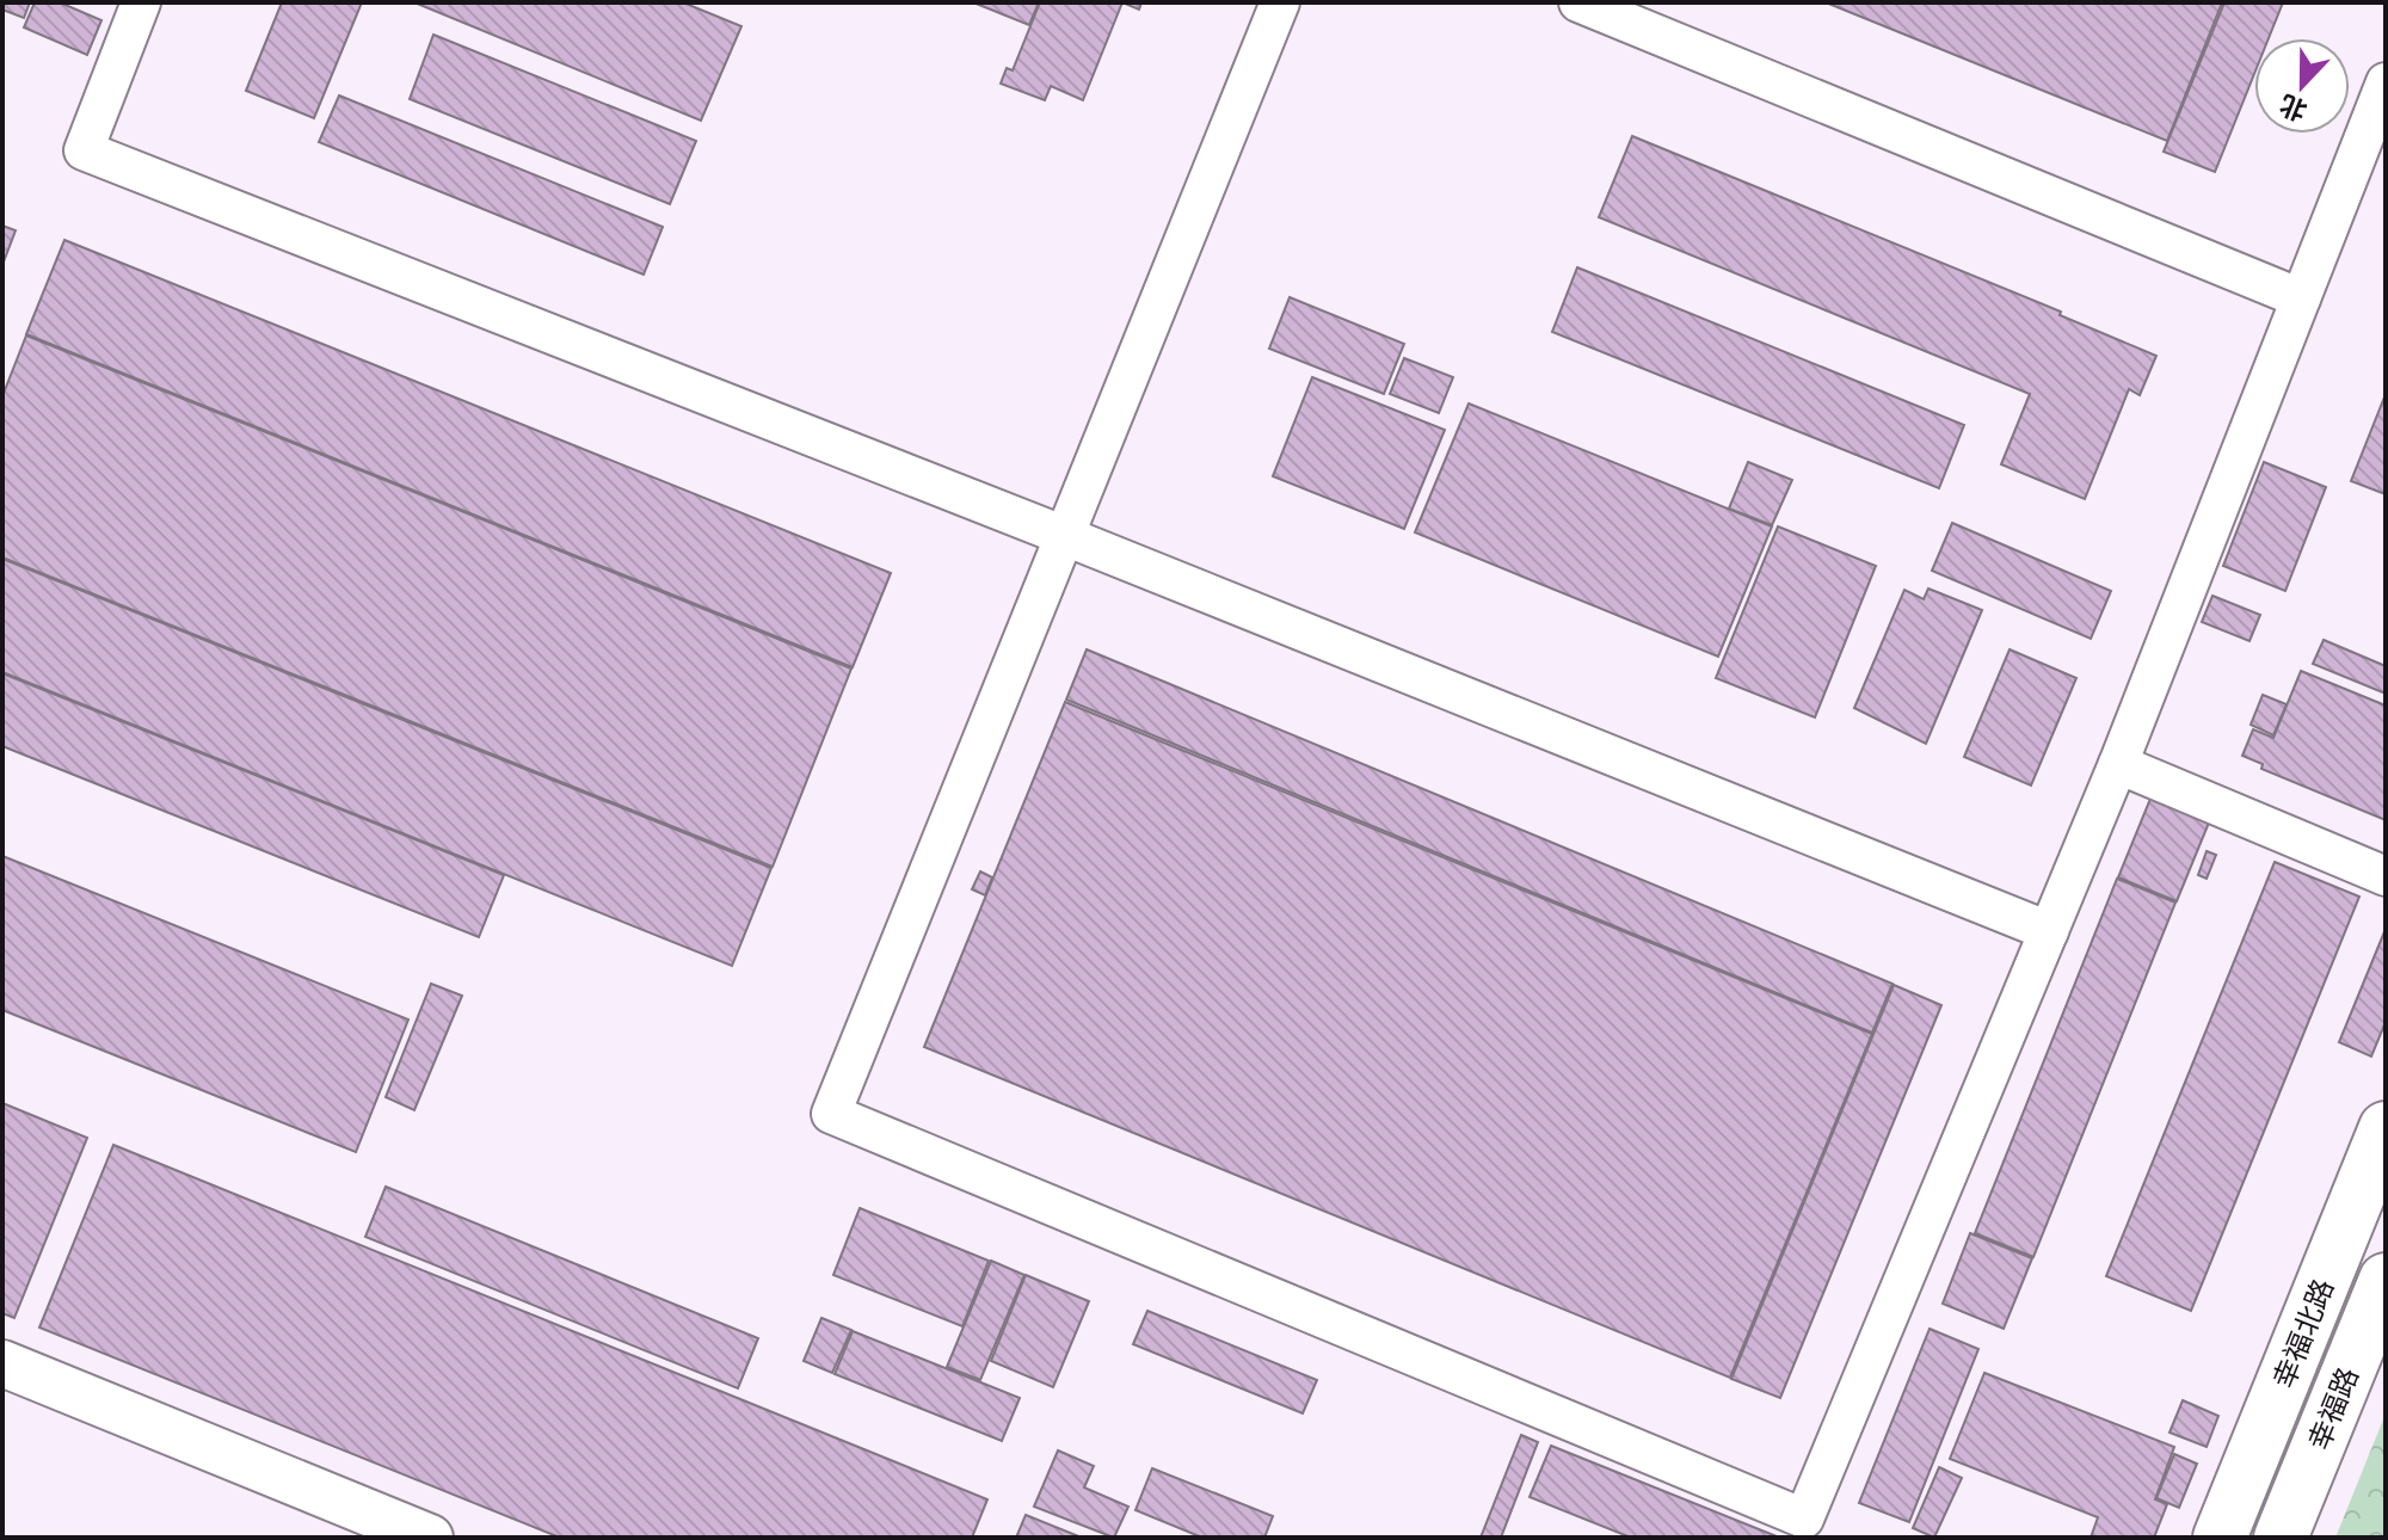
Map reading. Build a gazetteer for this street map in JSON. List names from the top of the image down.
{
  "streets": {
    "main road": ["幸福北路", "幸福路"]
  },
  "north": "bottom"
}
